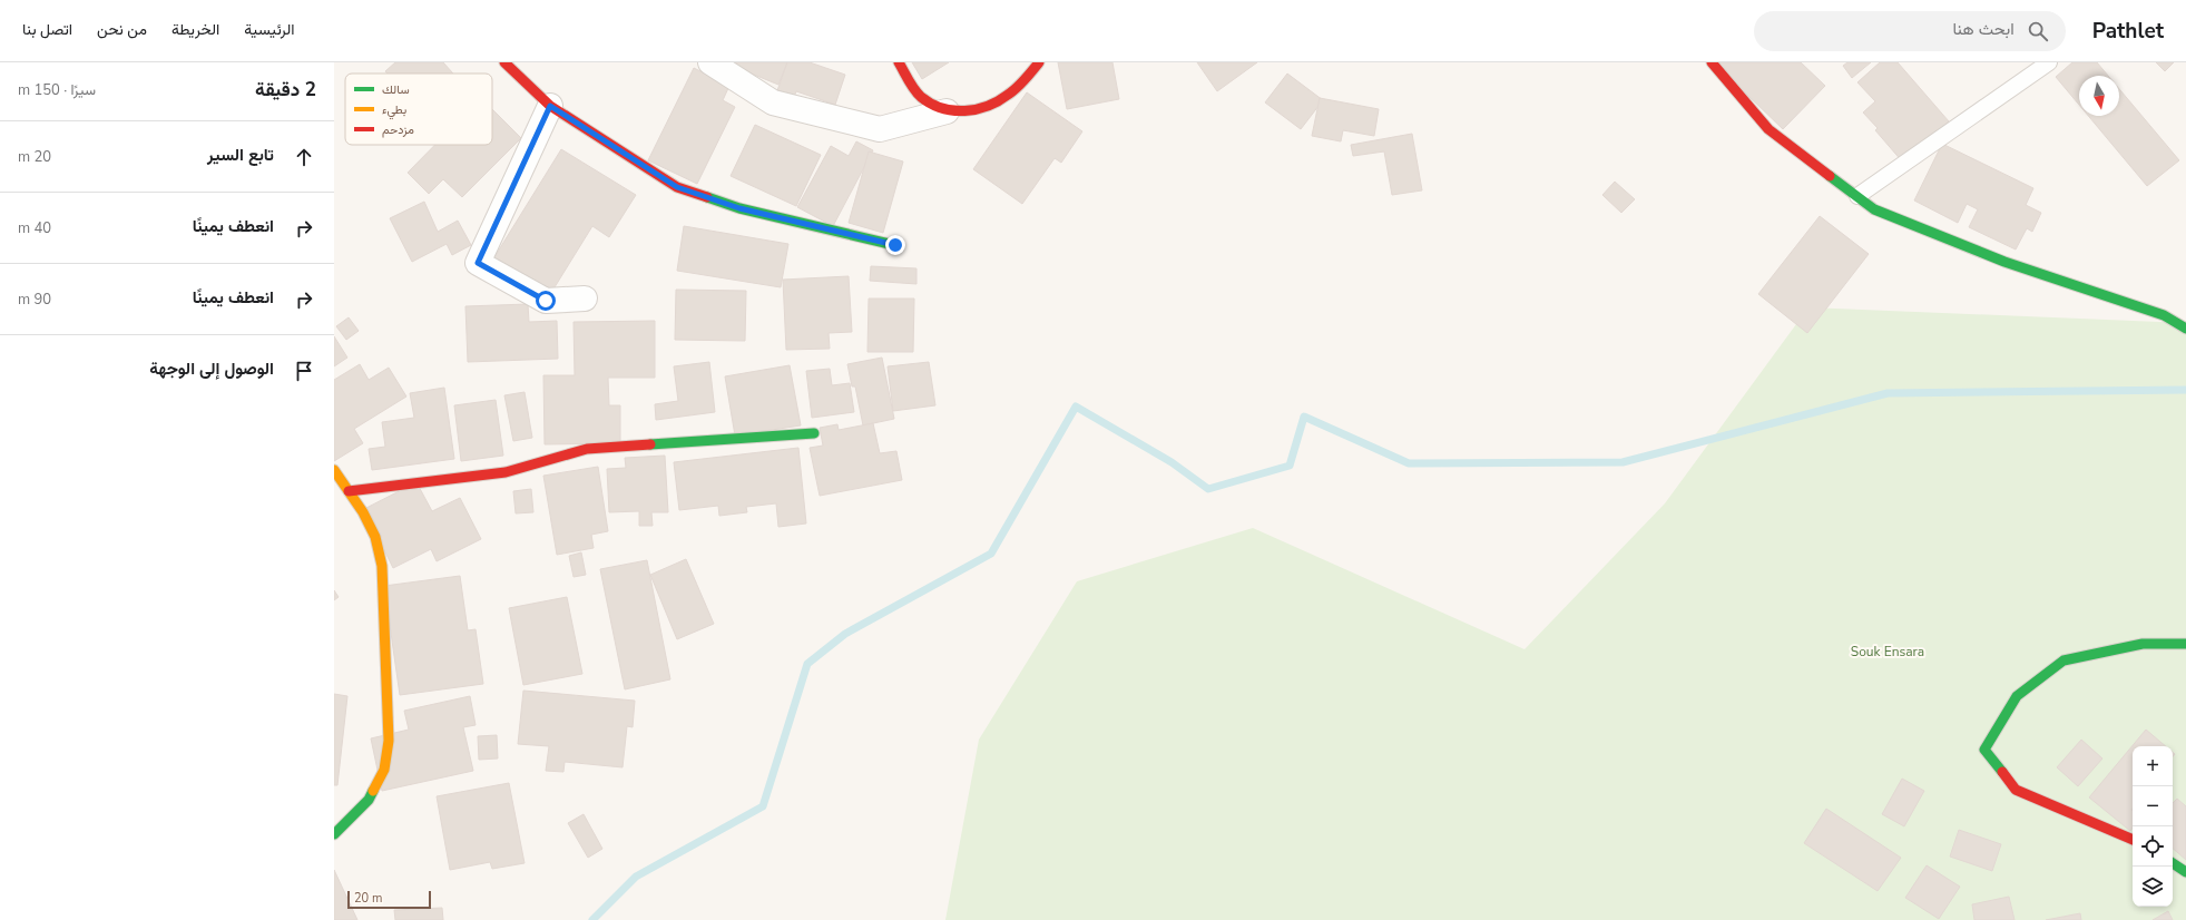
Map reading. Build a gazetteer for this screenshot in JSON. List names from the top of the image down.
{
  "parks": ["Souk Ensara"],
  "legend": ["سالك", "بطيء", "مزدحم"],
  "scale_bar": "20 m",
  "north": "bottom",
  "page": {
    "header": "Pathlet",
    "search": "ابحث هنا",
    "nav": [
      "الرئيسية",
      "الخريطة",
      "من نحن",
      "اتصل بنا"
    ],
    "heading": ["2 دقيقة", "سيرًا · 150 m"],
    "list": [
      ["تابع السير", "20 m"],
      ["انعطف يمينًا", "40 m"],
      ["انعطف يمينًا", "90 m"],
      "الوصول إلى الوجهة"
    ],
    "map_buttons": ["+", "−"],
    "scale": "20 m"
  }
}
